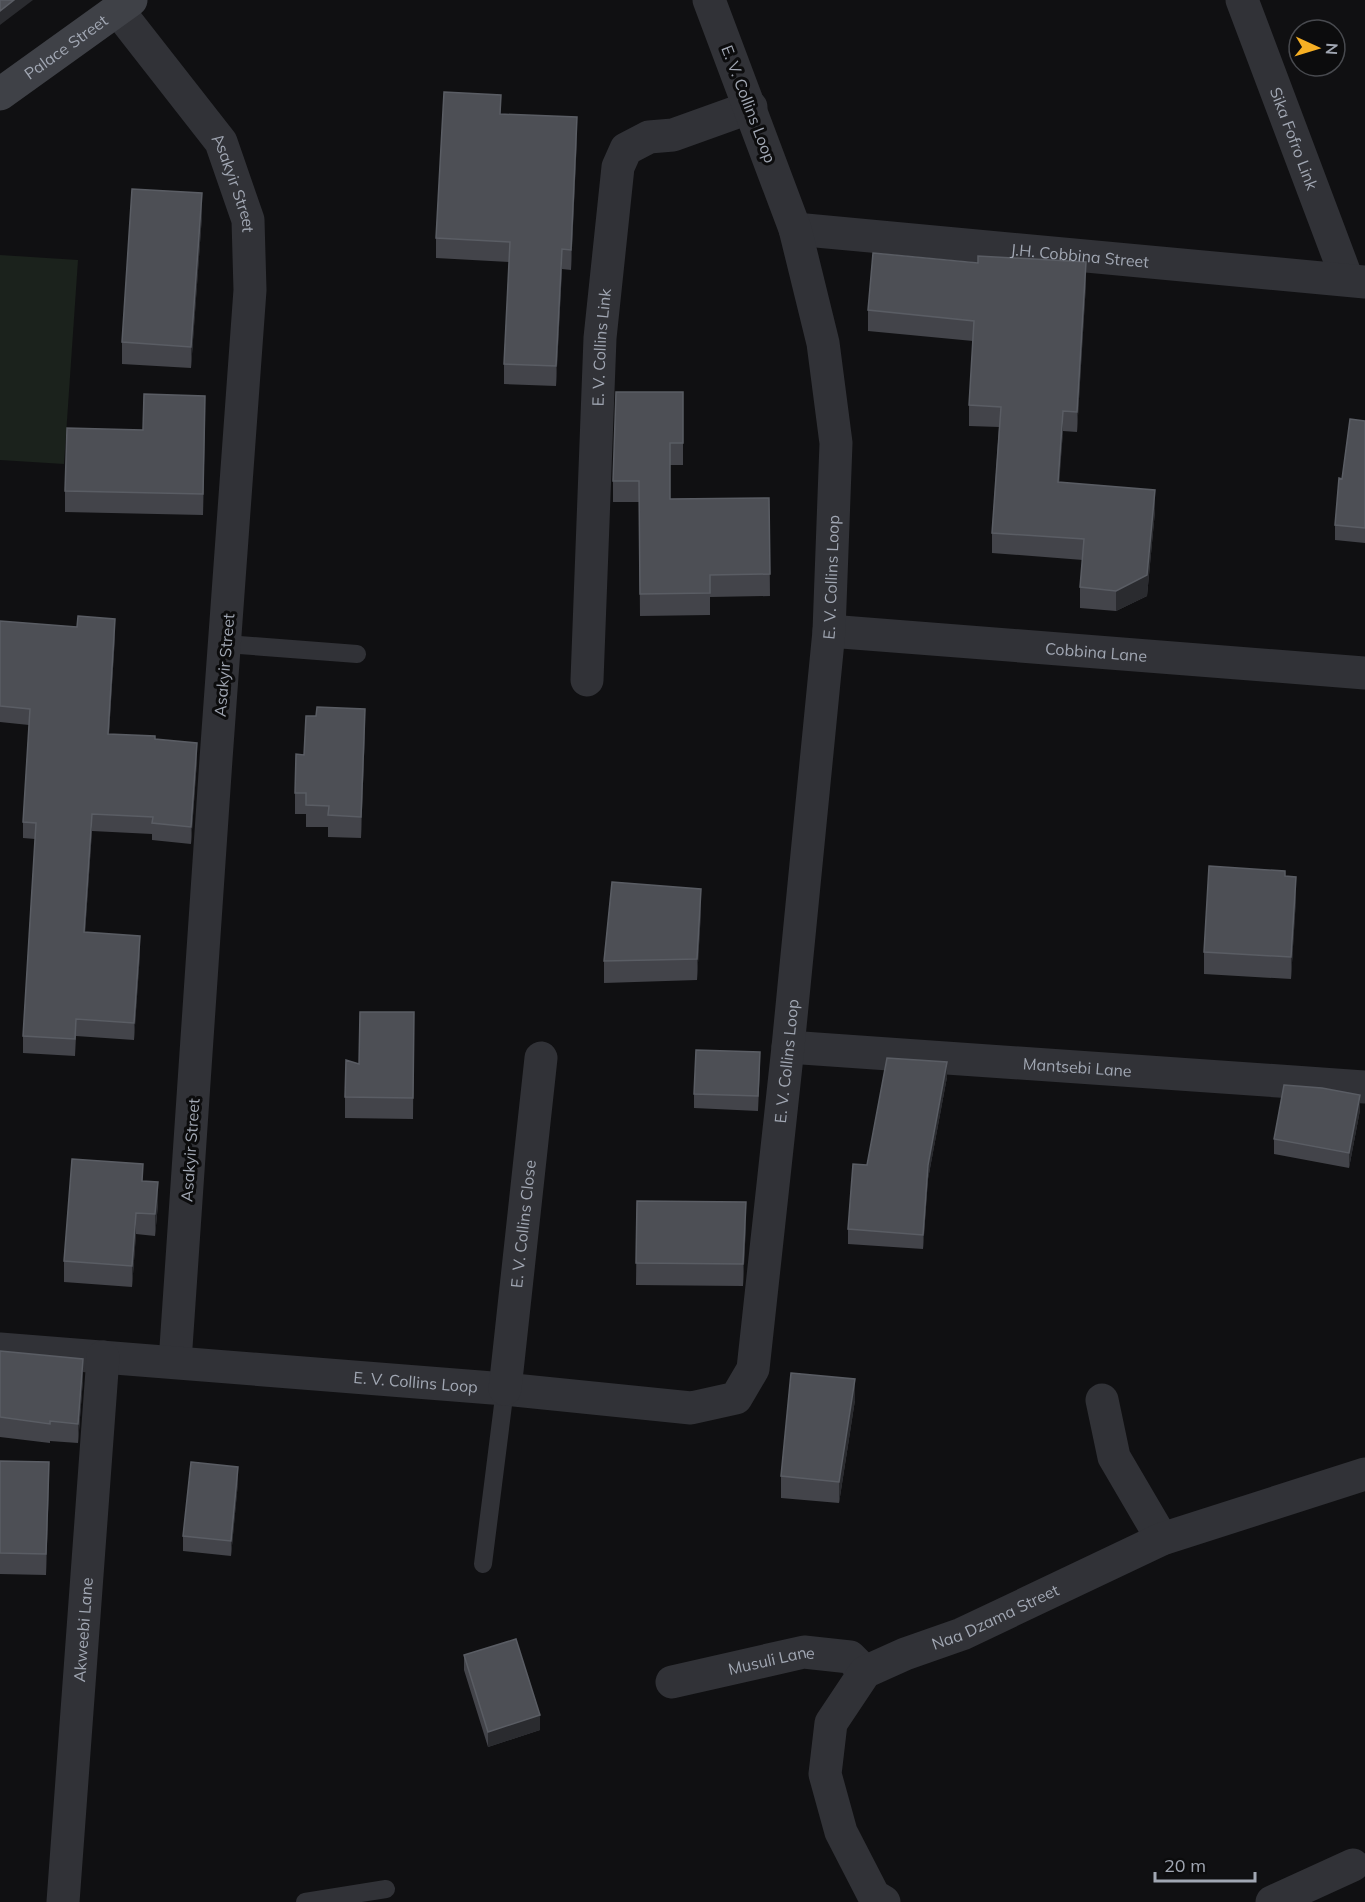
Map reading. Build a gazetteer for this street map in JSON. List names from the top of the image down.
{
  "streets": {
    "street": [
      "Palace Street",
      "E. V. Collins Loop",
      "Sika Fofro Link",
      "Asakyir Street",
      "J.H. Cobbina Street",
      "E. V. Collins Link",
      "Cobbina Lane",
      "Mantsebi Lane",
      "E. V. Collins Close",
      "Naa Dzama Street",
      "Akweebi Lane",
      "Musuli Lane"
    ]
  },
  "crossings": [
    ["Palace Street", "Asakyir Street"],
    ["E. V. Collins Loop", "Asakyir Street"],
    ["E. V. Collins Loop", "J.H. Cobbina Street"],
    ["E. V. Collins Loop", "E. V. Collins Link"],
    ["E. V. Collins Loop", "Cobbina Lane"],
    ["E. V. Collins Loop", "Mantsebi Lane"],
    ["E. V. Collins Loop", "E. V. Collins Close"],
    ["E. V. Collins Loop", "Akweebi Lane"],
    ["Sika Fofro Link", "J.H. Cobbina Street"],
    ["Naa Dzama Street", "Musuli Lane"]
  ],
  "scale_bar": "20 m",
  "north": "right"
}
